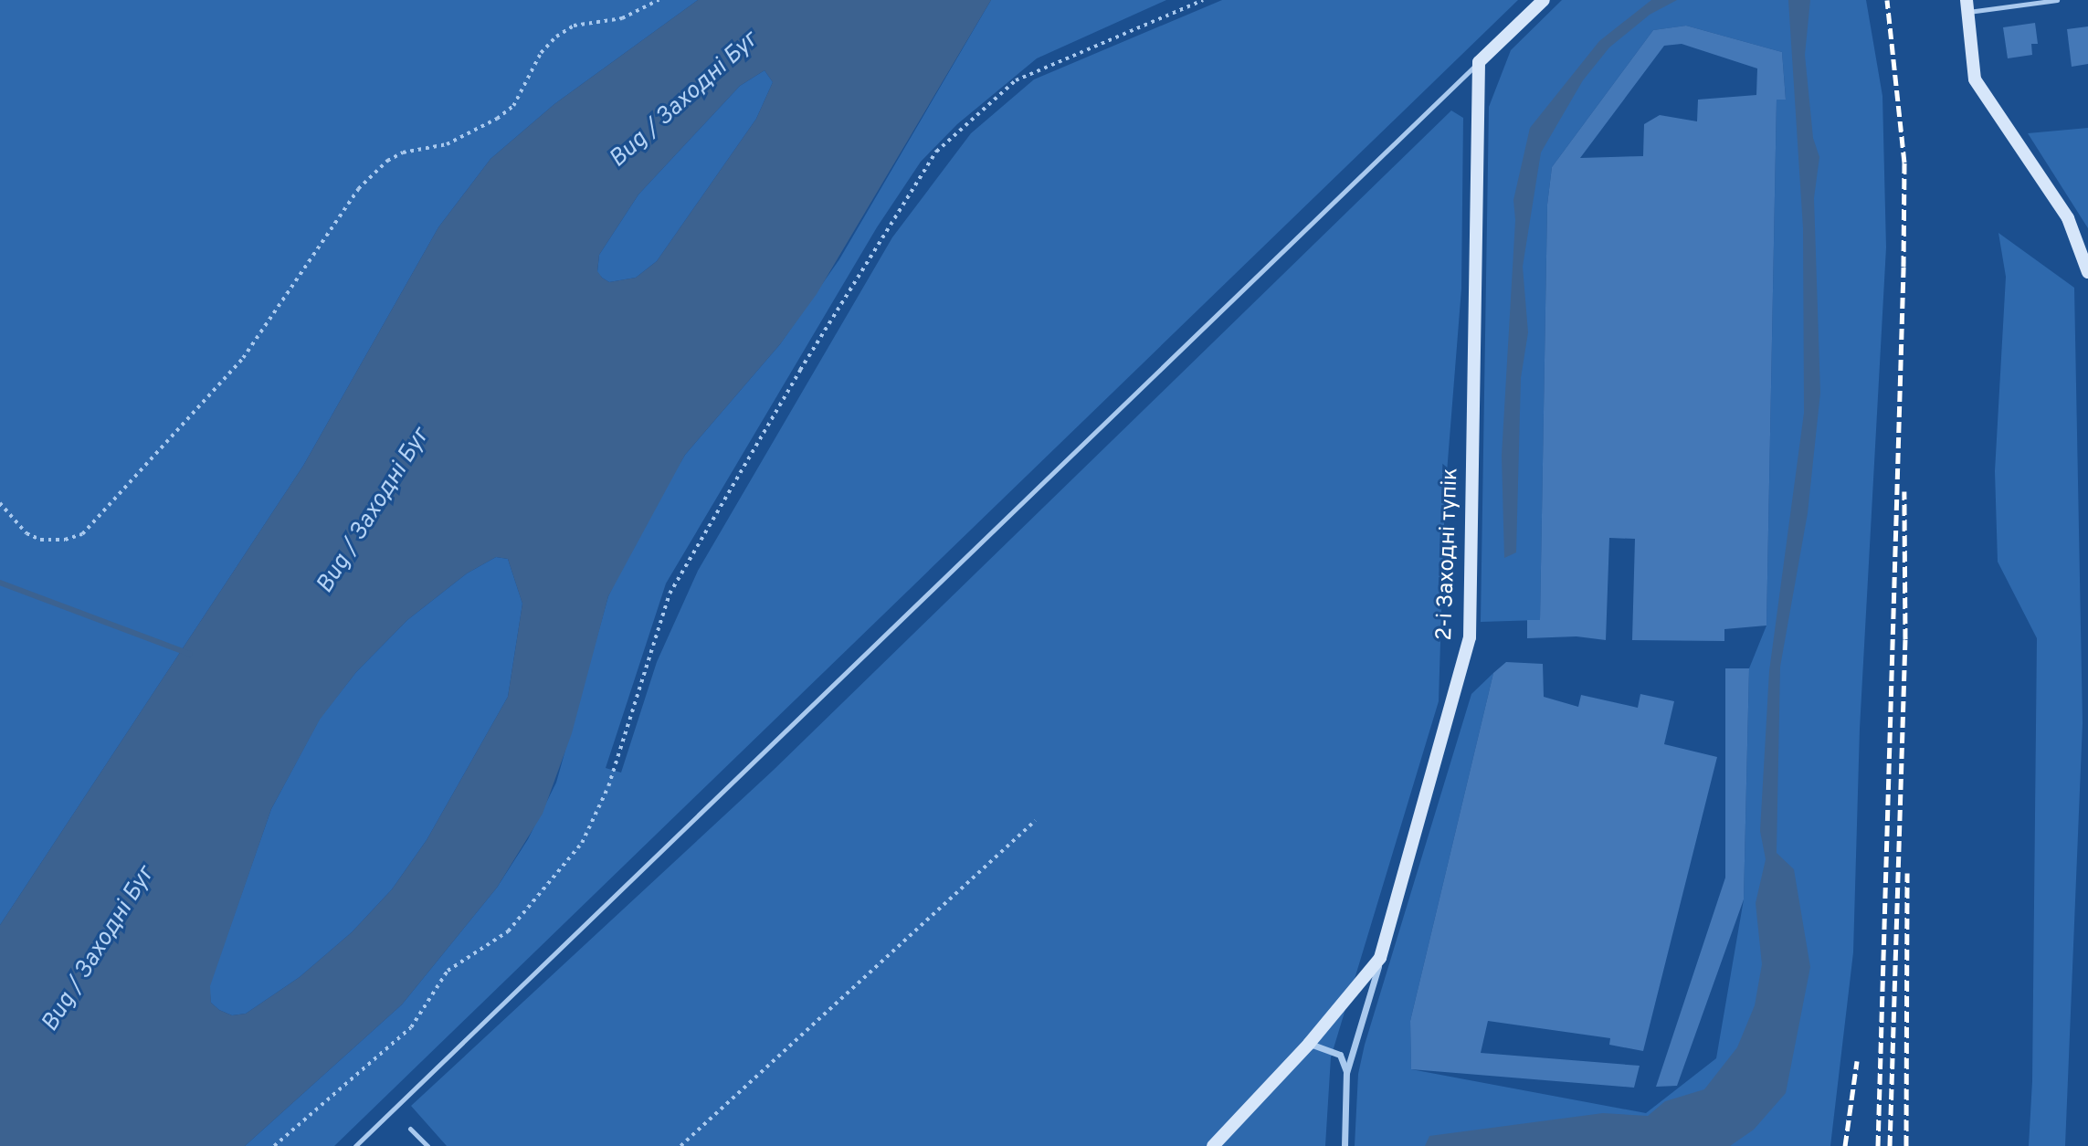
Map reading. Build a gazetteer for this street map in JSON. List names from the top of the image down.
{
  "streets": {
    "main road": ["2-і Заходні тупік"]
  },
  "water": ["Bug / Заходні Буг"]
}
